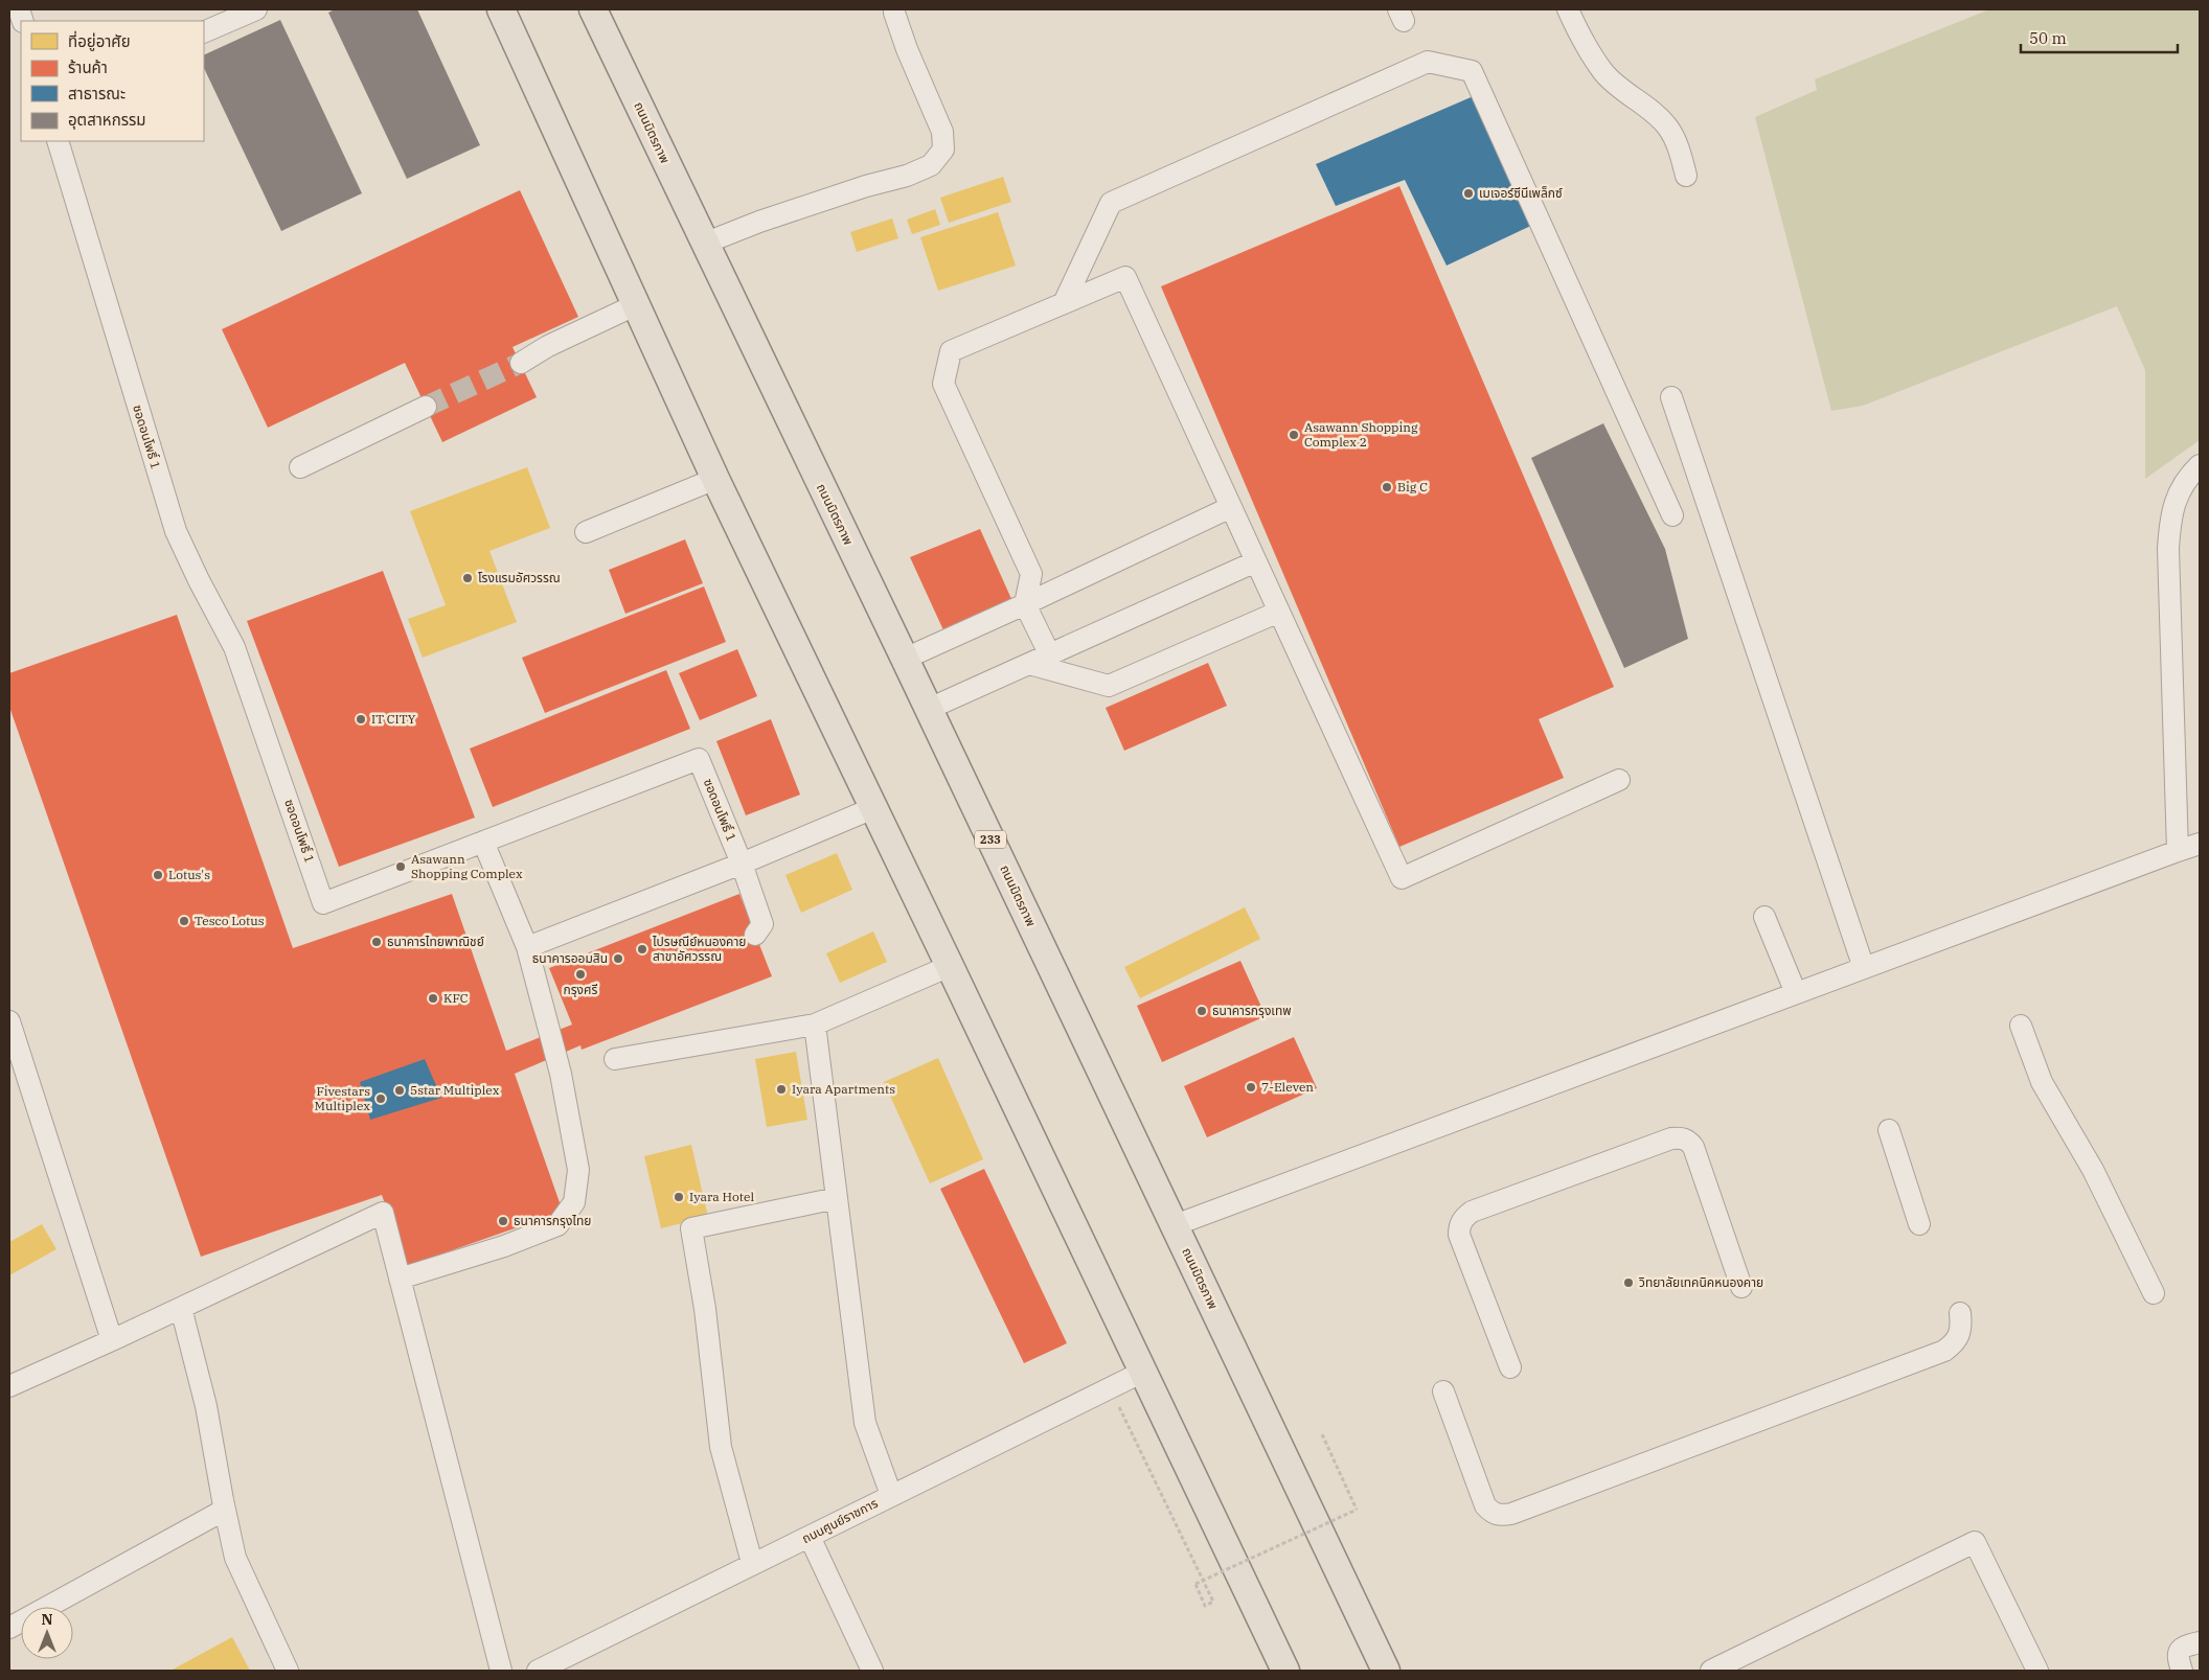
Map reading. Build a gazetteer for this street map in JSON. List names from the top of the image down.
{
  "streets": {
    "main road": ["ถนนมิตรภาพ", "233"],
    "street": ["ซอดอนโพธิ์ 1", "ถนนศูนย์ราชการ"]
  },
  "places": [
    "เมเจอร์ซีนีเพล็กซ์",
    "Asawann Shopping Complex 2",
    "Big C",
    "โรงแรมอัศวรรณ",
    "IT CITY",
    "Asawann Shopping Complex",
    "Lotus's",
    "Tesco Lotus",
    "ธนาคารไทยพาณิชย์",
    "ไปรษณีย์หนองคาย สาขาอัศวรรณ",
    "ธนาคารออมสิน",
    "กรุงศรี",
    "KFC",
    "ธนาคารกรุงเทพ",
    "7-Eleven",
    "Iyara Apartments",
    "5star Multiplex",
    "Fivestars Multiplex",
    "Iyara Hotel",
    "ธนาคารกรุงไทย",
    "วิทยาลัยเทคนิคหนองคาย"
  ],
  "legend": [
    "ที่อยู่อาศัย",
    "ร้านค้า",
    "สาธารณะ",
    "อุตสาหกรรม"
  ],
  "scale_bar": "50 m",
  "north": "top"
}
